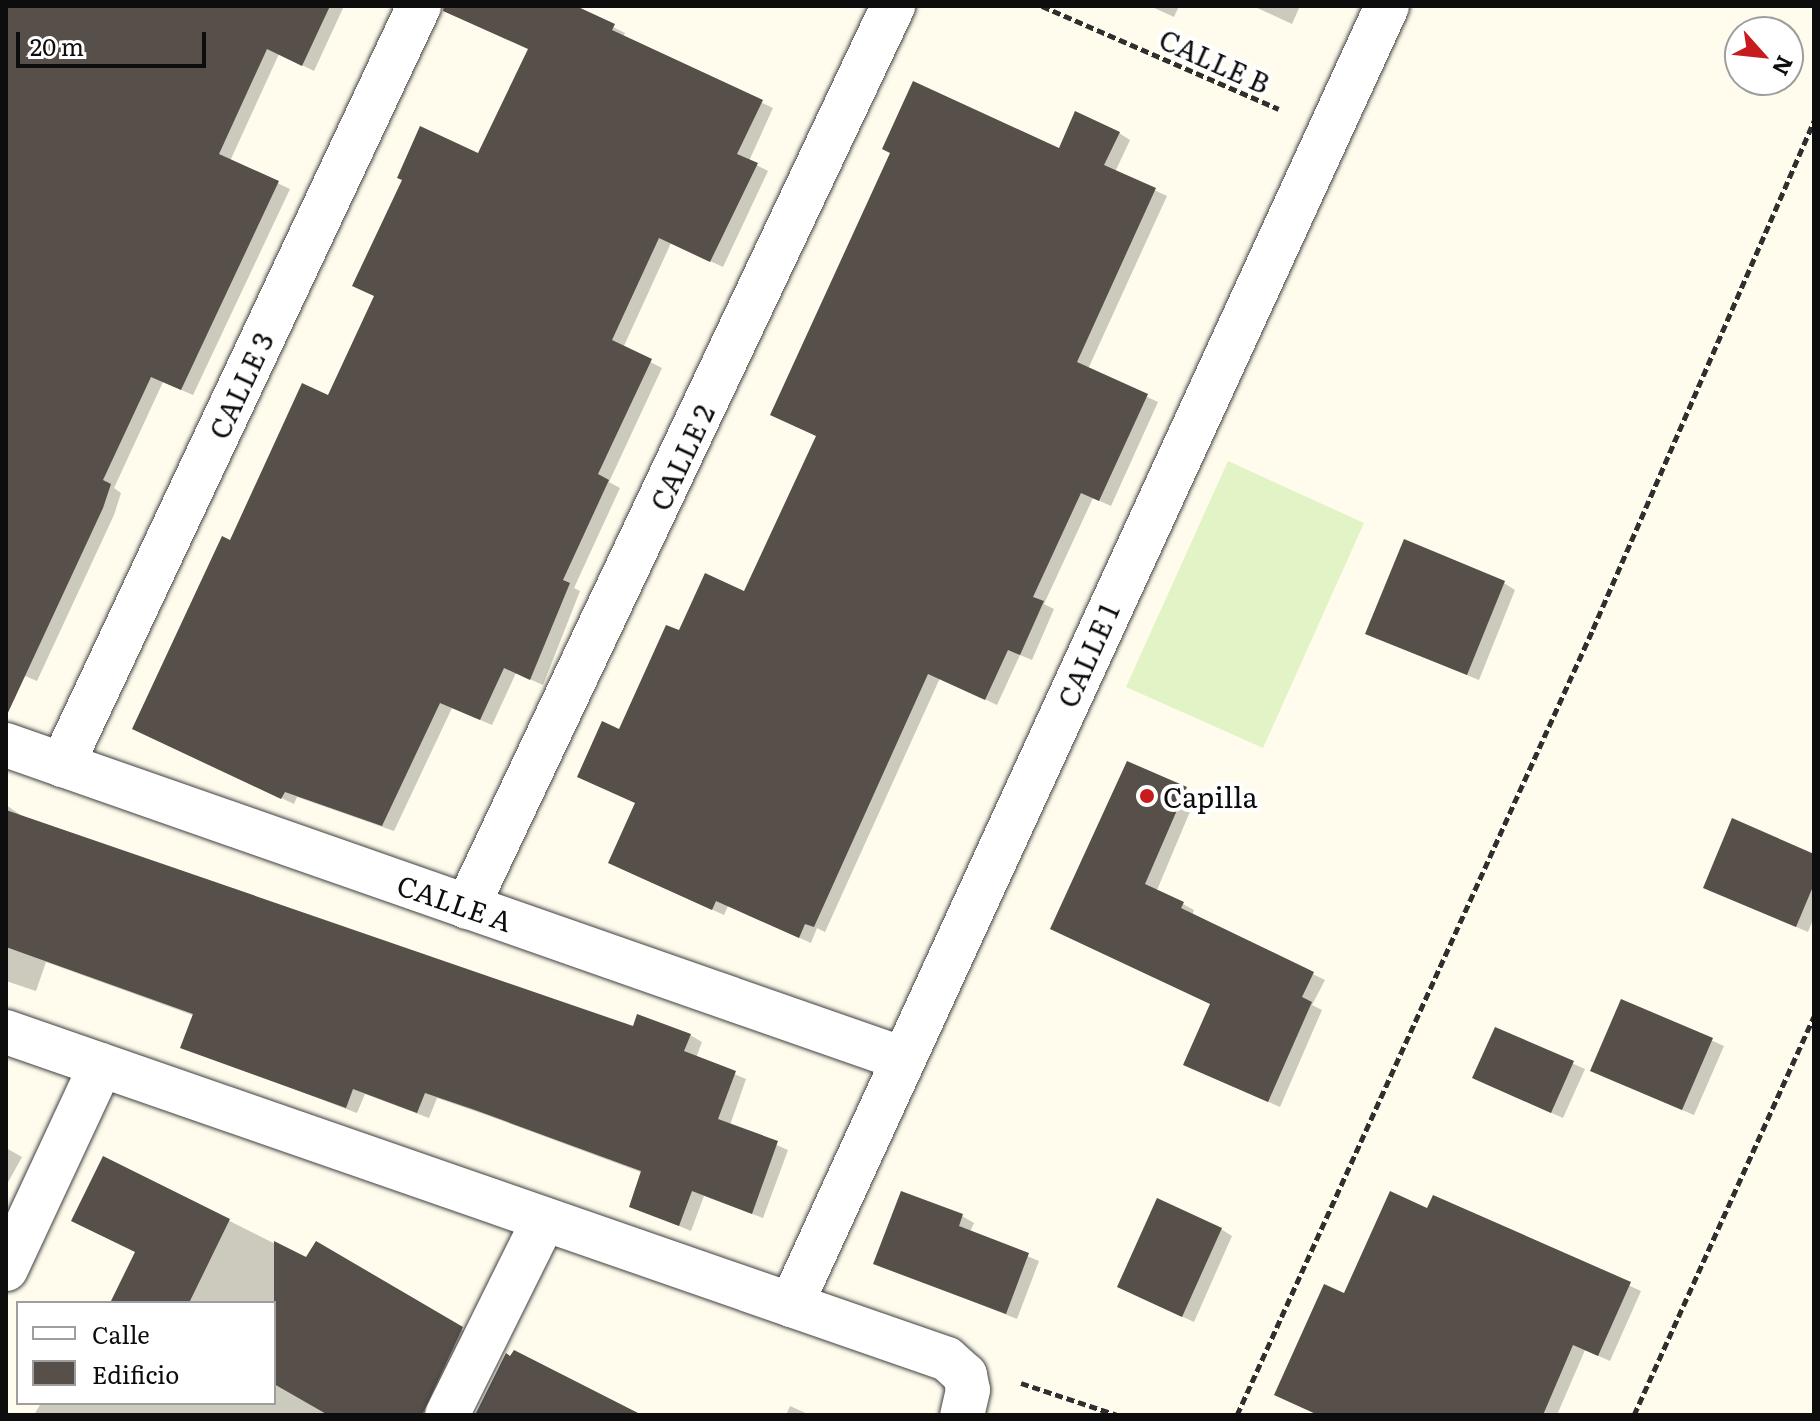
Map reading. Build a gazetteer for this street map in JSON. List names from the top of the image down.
{
  "streets": {
    "street": [
      "CALLE 3",
      "CALLE 2",
      "CALLE 1",
      "CALLE A"
    ],
    "path": ["CALLE B"]
  },
  "crossings": [
    ["CALLE B", "CALLE 1"],
    ["CALLE 3", "CALLE A"],
    ["CALLE 2", "CALLE A"],
    ["CALLE 1", "CALLE A"]
  ],
  "places": ["Capilla"],
  "legend": ["Calle", "Edificio"],
  "scale_bar": "20 m",
  "north": "bottom right"
}
